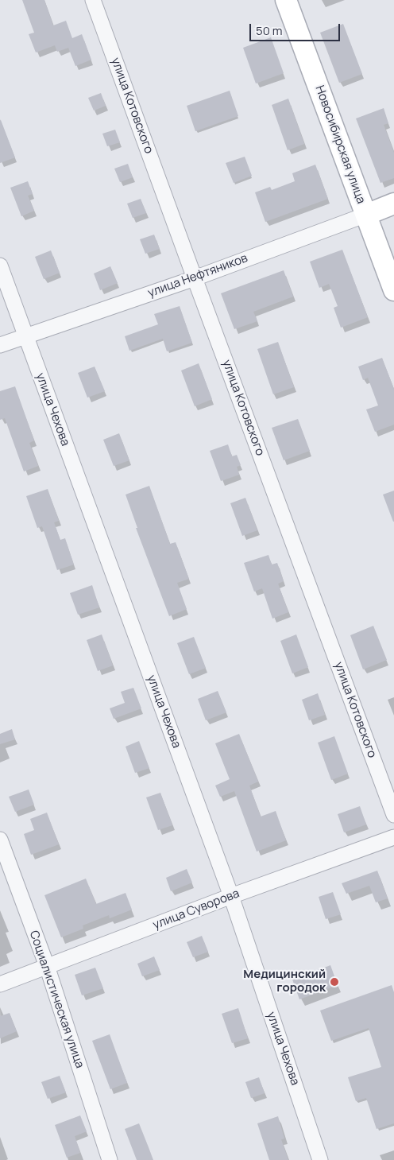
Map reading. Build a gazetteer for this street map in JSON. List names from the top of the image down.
{
  "streets": {
    "main road": ["Новосибирская улица", "улица Нефтяников"],
    "street": [
      "улица Котовского",
      "улица Чехова",
      "улица Суворова",
      "Социалистическая улица"
    ]
  },
  "crossings": [
    ["улица Котовского", "улица Нефтяников"],
    ["Новосибирская улица", "улица Нефтяников"],
    ["улица Нефтяников", "улица Чехова"],
    ["улица Чехова", "улица Суворова"],
    ["улица Суворова", "Социалистическая улица"]
  ],
  "places": ["Медицинский городок"],
  "scale_bar": "50 m"
}
